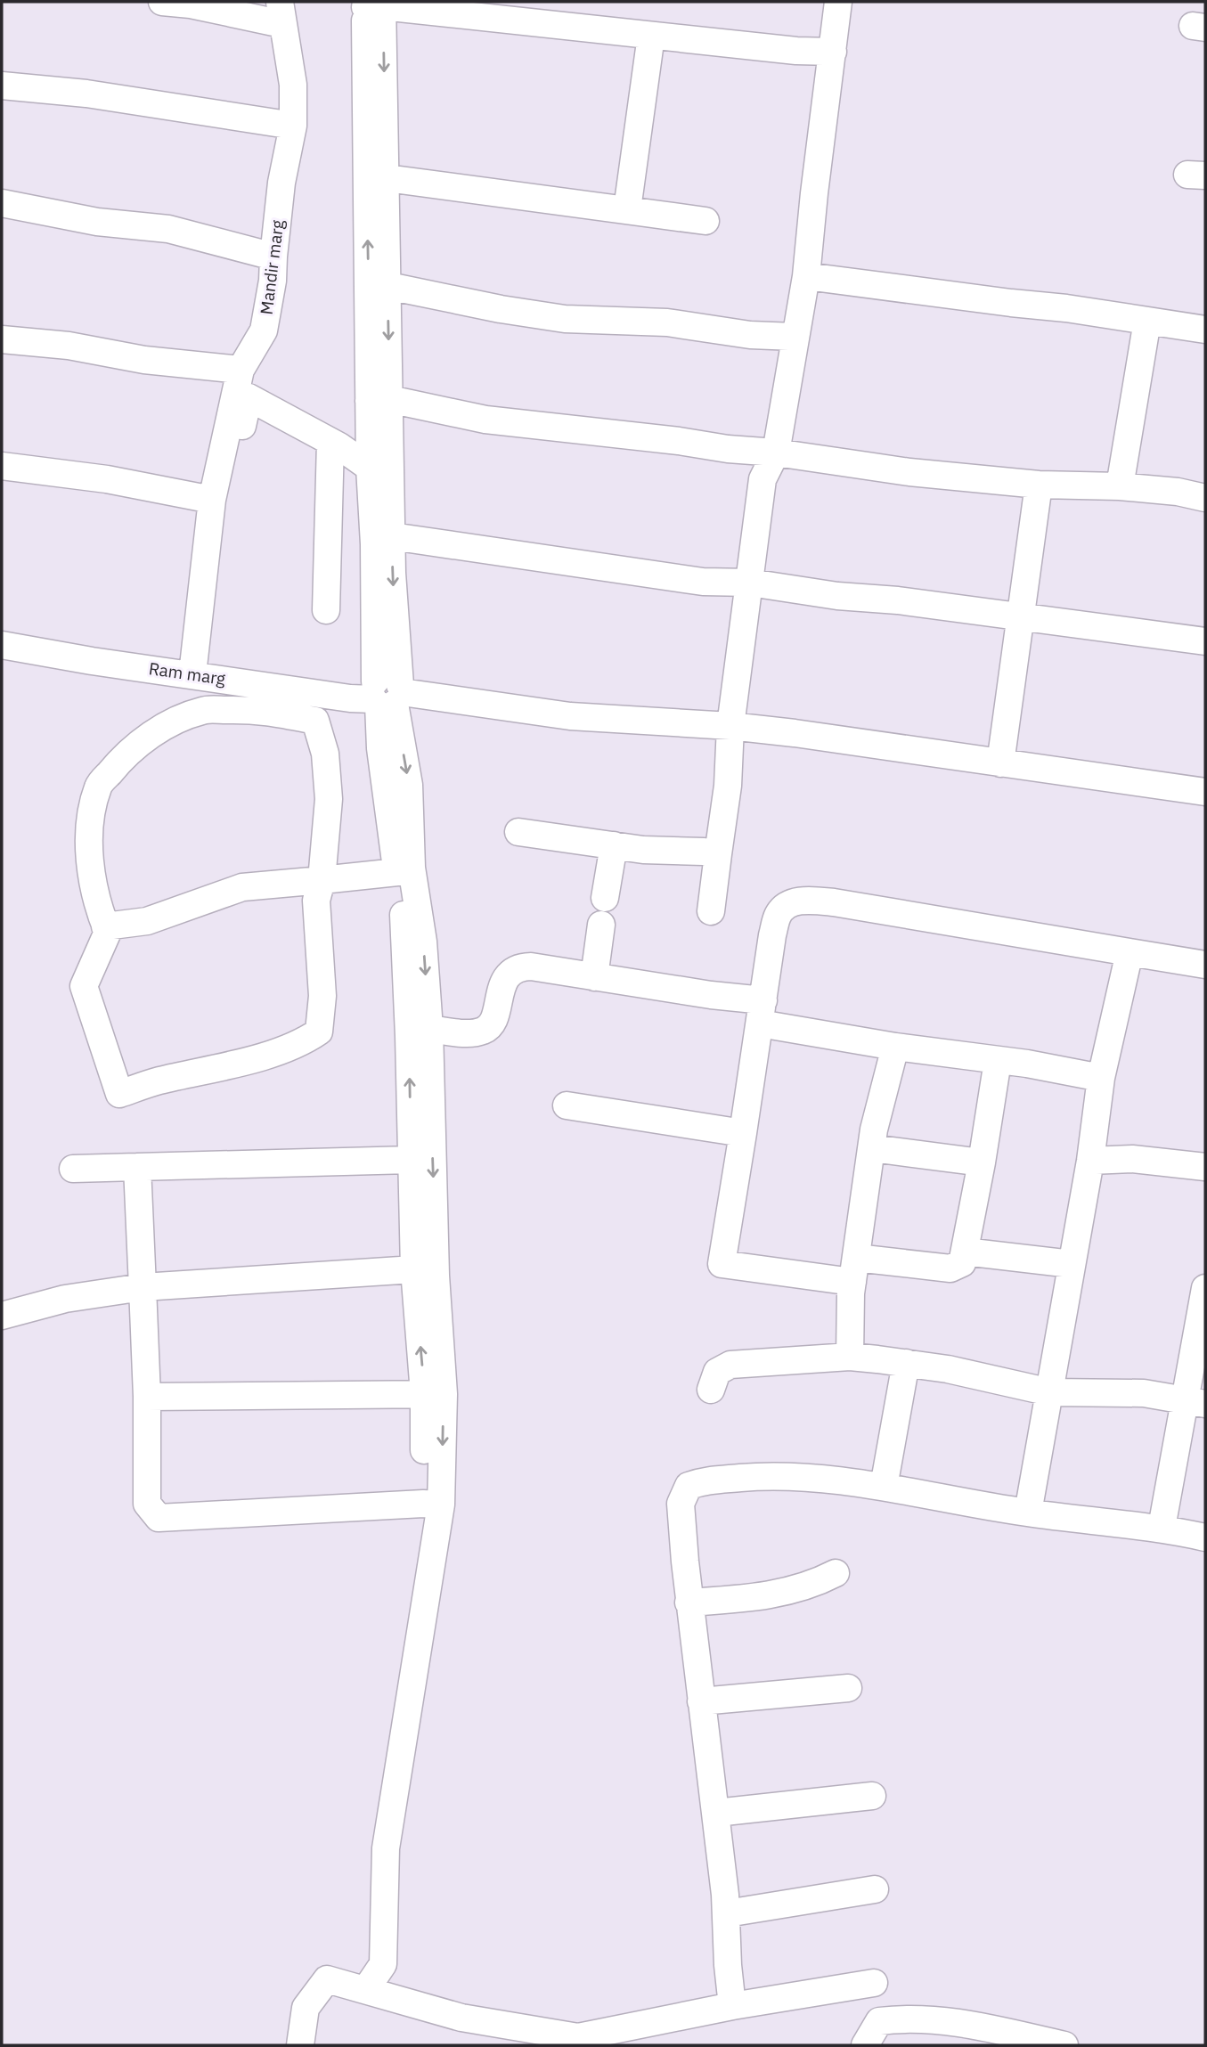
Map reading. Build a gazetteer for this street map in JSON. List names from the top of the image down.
{
  "streets": {
    "street": ["Mandir marg", "Ram marg"]
  },
  "crossings": [
    ["Mandir marg", "Ram marg"]
  ]
}
